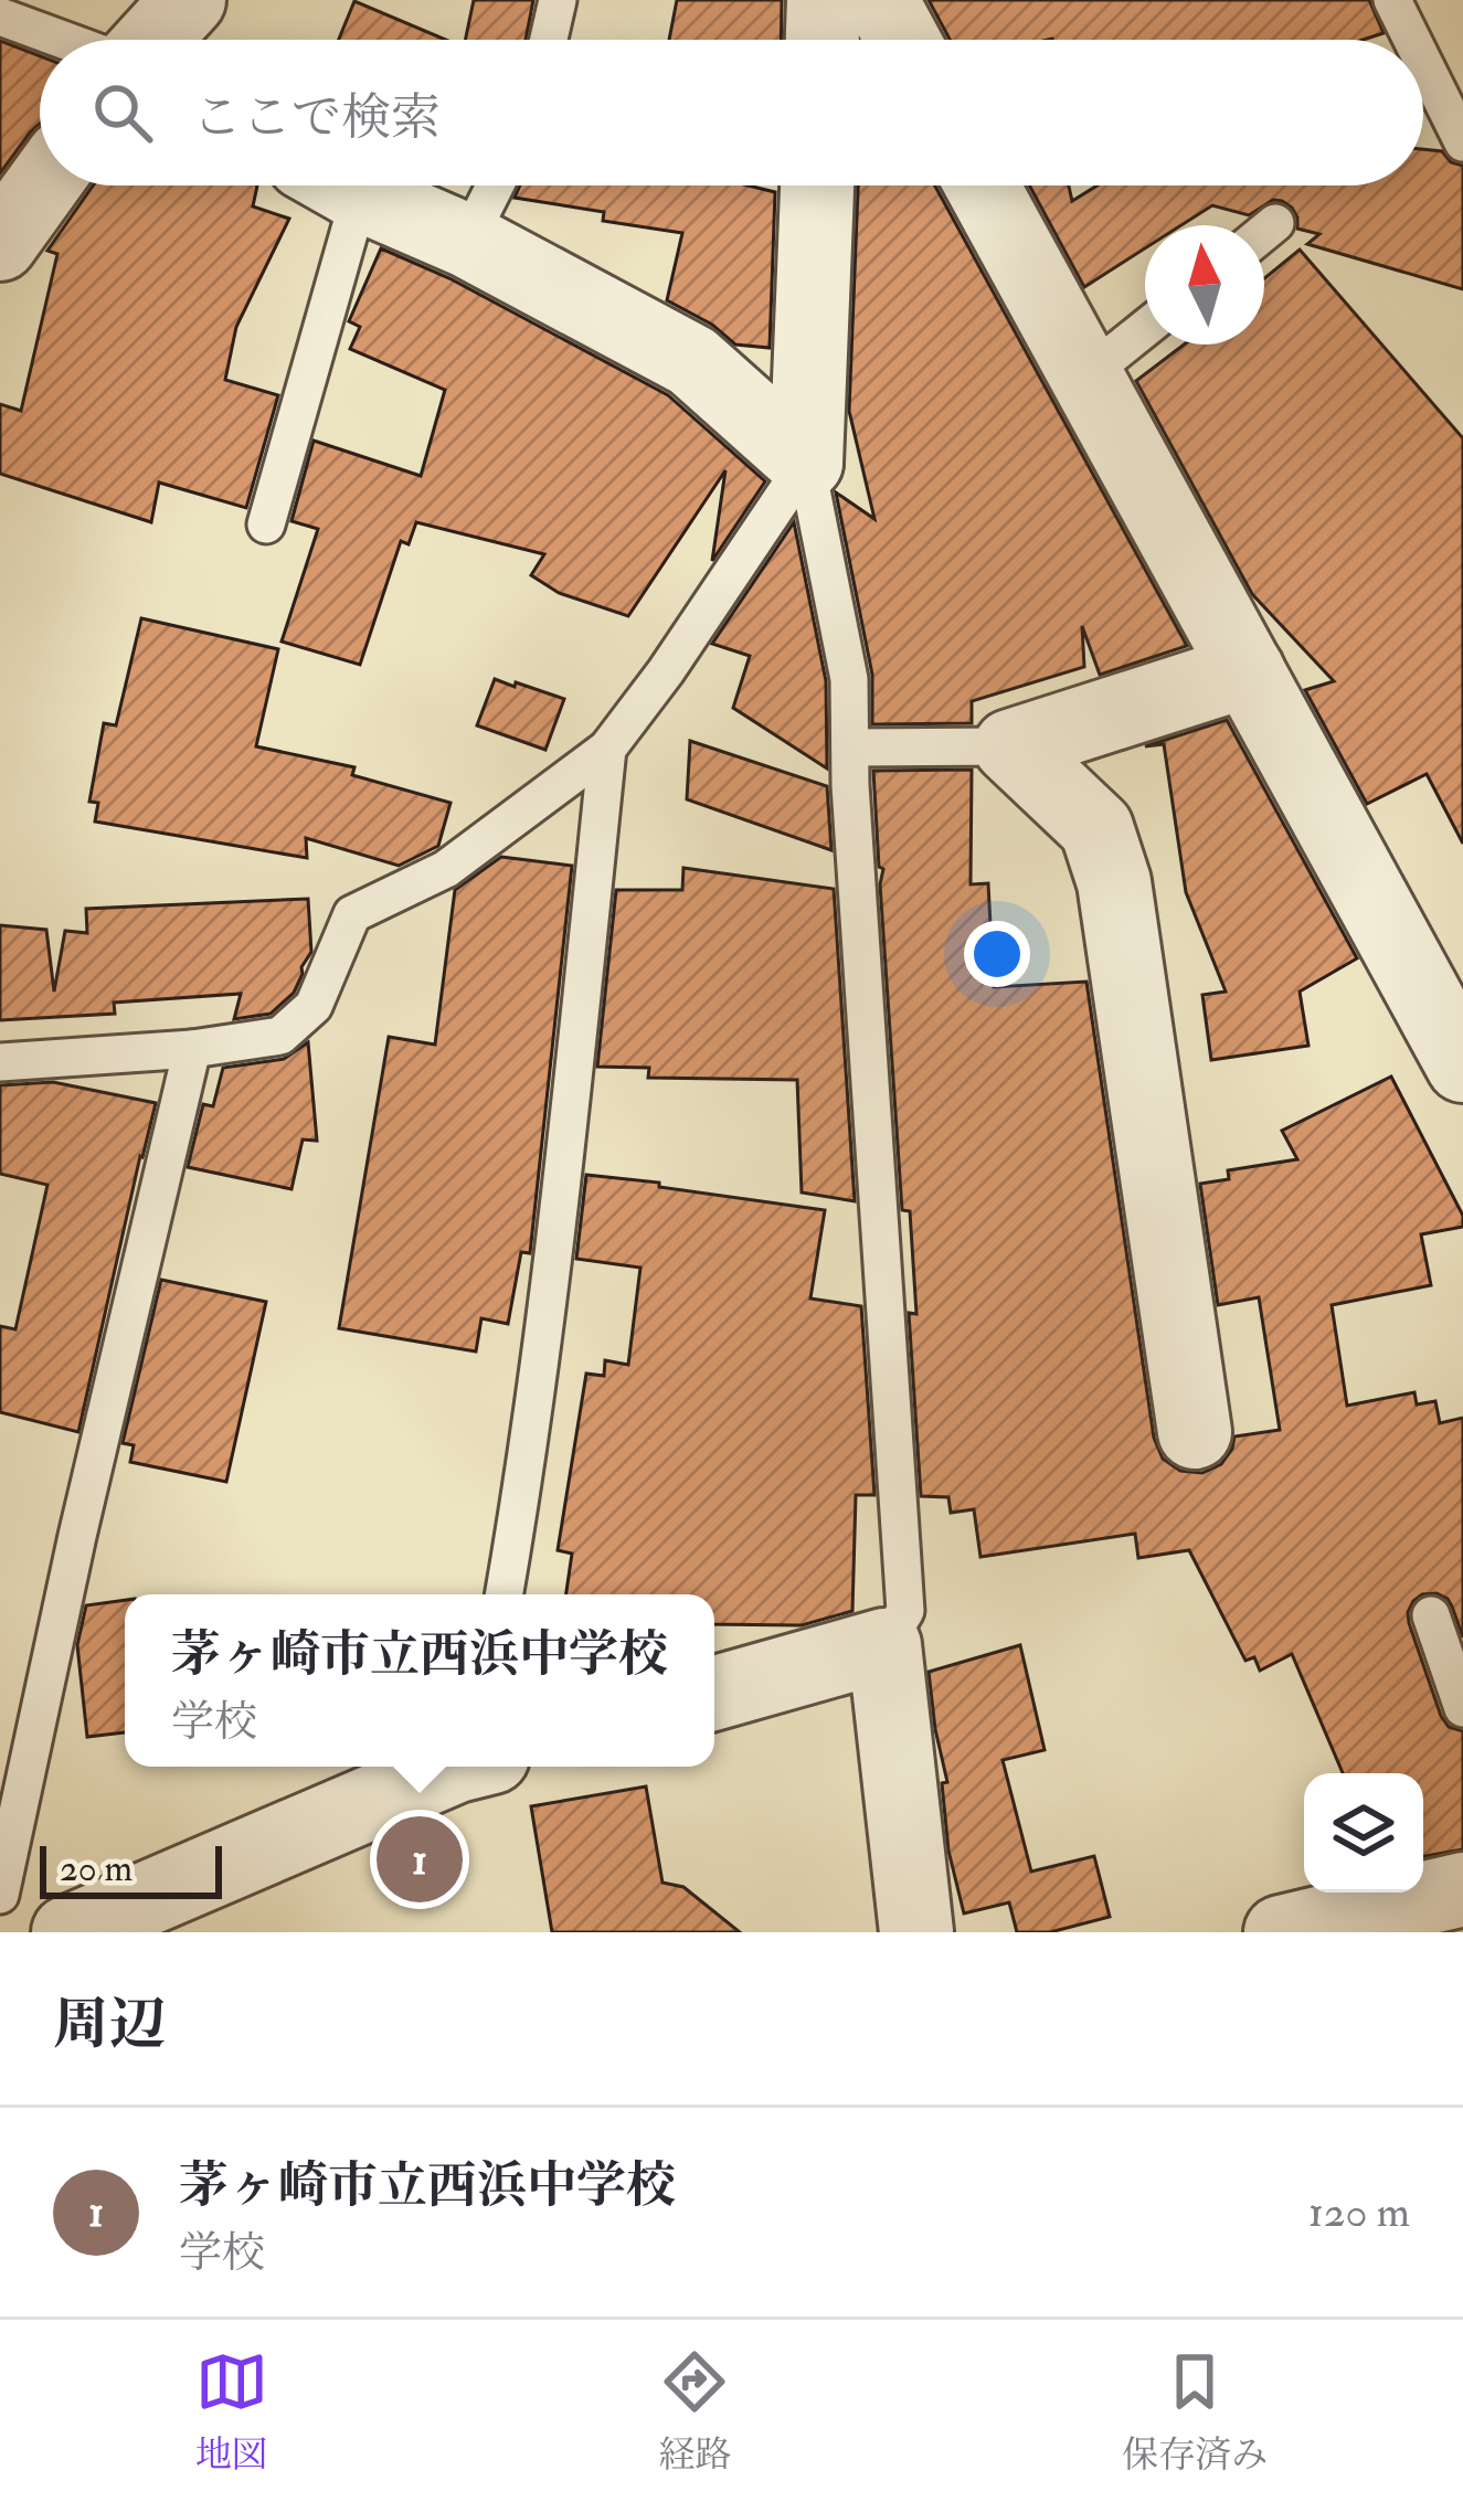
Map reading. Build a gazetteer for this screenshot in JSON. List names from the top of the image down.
{
  "scale_bar": "20 m",
  "north": "top",
  "page": {
    "search": "ここで検索",
    "popup": ["茅ヶ崎市立西浜中学校", "学校"],
    "pins": "1",
    "scale": "20 m",
    "heading": "周辺",
    "list": [
      {
        "mark": "1",
        "name": "茅ヶ崎市立西浜中学校",
        "note": "学校",
        "value": "120 m"
      }
    ],
    "nav": ["地図", "経路", "保存済み"]
  }
}
